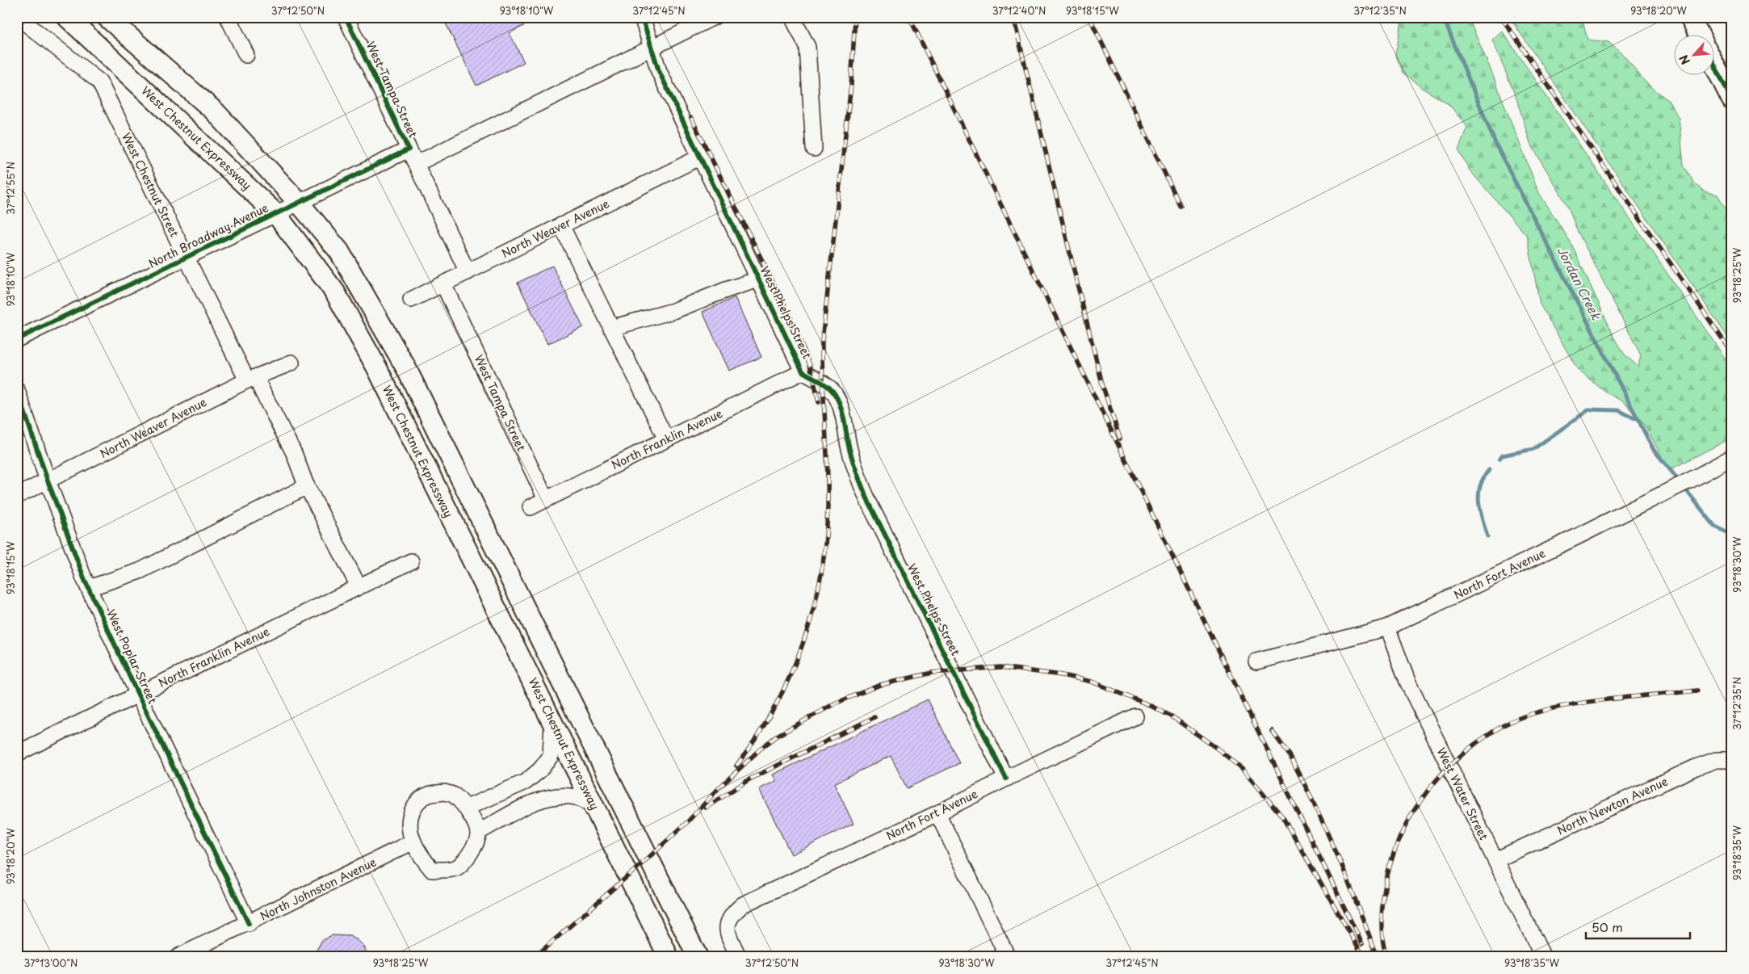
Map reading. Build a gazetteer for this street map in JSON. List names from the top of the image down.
{
  "streets": {
    "main road": ["West Chestnut Expressway"],
    "street": [
      "West Tampa Street",
      "West Chestnut Street",
      "North Weaver Avenue",
      "North Broadway Avenue",
      "West Phelps Street",
      "North Franklin Avenue",
      "North Fort Avenue",
      "West Poplar Street",
      "West Water Street",
      "North Newton Avenue",
      "North Johnston Avenue"
    ]
  },
  "crossings": [
    ["West Tampa Street", "North Weaver Avenue"],
    ["West Tampa Street", "North Broadway Avenue"],
    ["West Tampa Street", "North Franklin Avenue"],
    ["West Chestnut Expressway", "North Broadway Avenue"],
    ["West Chestnut Street", "North Weaver Avenue"],
    ["West Chestnut Street", "North Broadway Avenue"],
    ["West Chestnut Street", "North Franklin Avenue"],
    ["North Weaver Avenue", "West Phelps Street"],
    ["North Weaver Avenue", "West Poplar Street"],
    ["West Phelps Street", "North Franklin Avenue"],
    ["West Phelps Street", "North Fort Avenue"],
    ["North Franklin Avenue", "West Poplar Street"],
    ["North Fort Avenue", "West Water Street"],
    ["West Poplar Street", "North Johnston Avenue"],
    ["West Water Street", "North Newton Avenue"]
  ],
  "water": ["Jordan Creek"],
  "scale_bar": "50 m",
  "north": "bottom left",
  "coordinates": [
    "37°12'50\"N",
    "93°18'10\"W",
    "37°12'45\"N",
    "37°12'40\"N",
    "93°18'15\"W",
    "37°12'35\"N",
    "93°18'20\"W",
    "37°12'55\"N",
    "93°18'25\"W",
    "93°18'30\"W",
    "93°18'35\"W",
    "37°13'00\"N"
  ]
}
